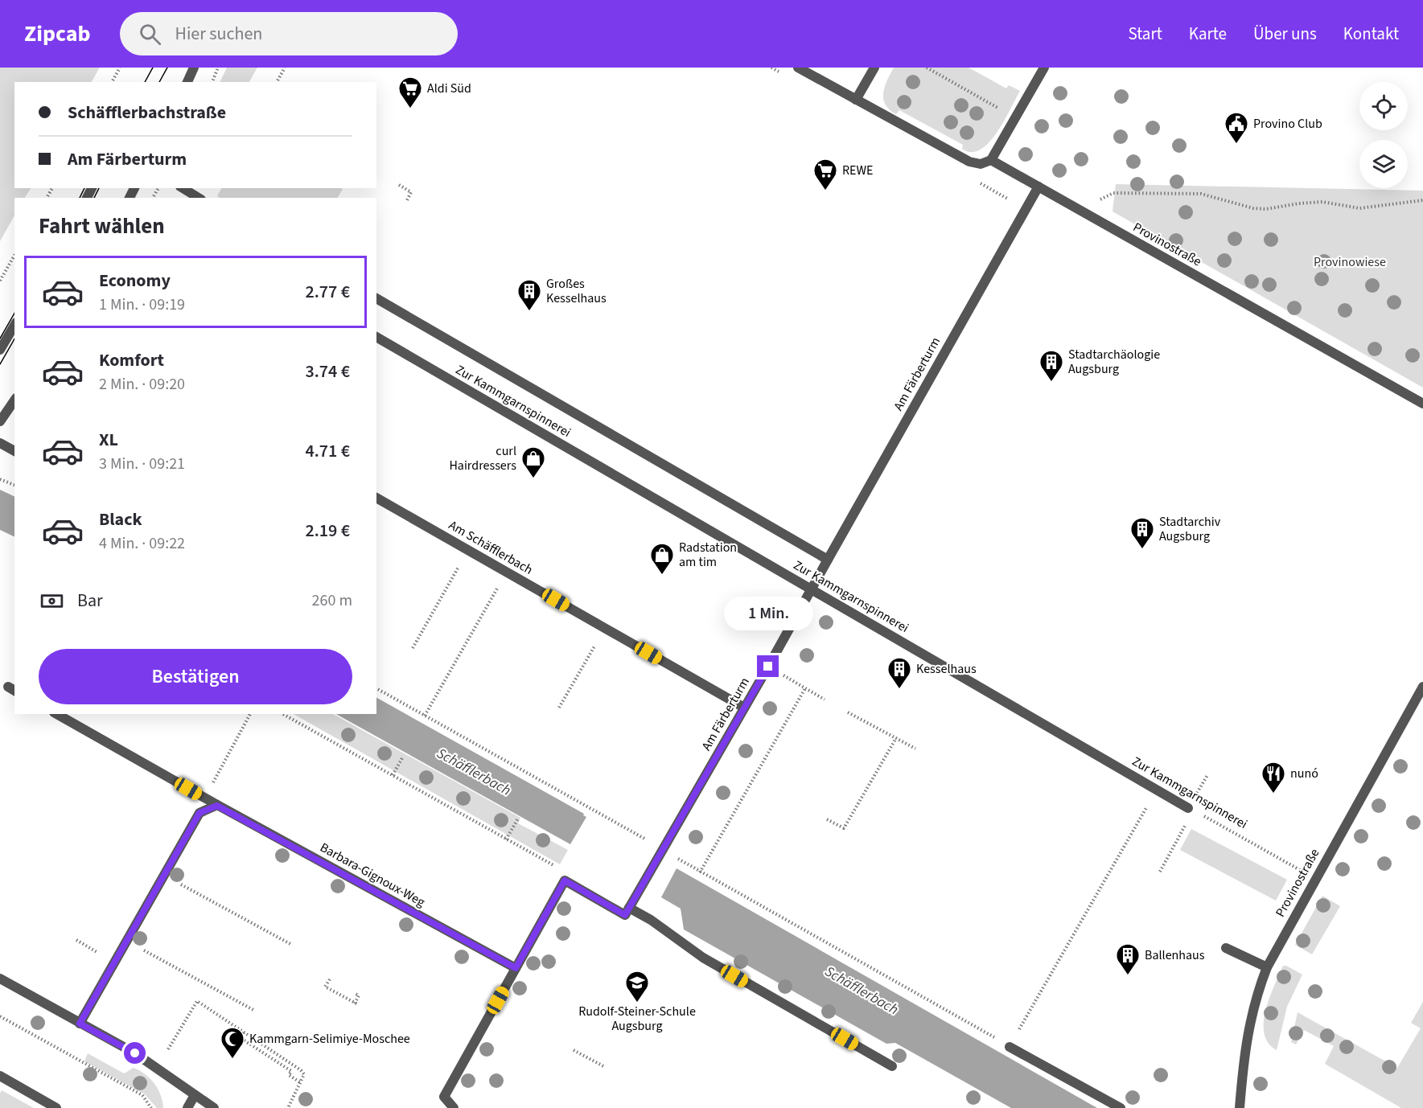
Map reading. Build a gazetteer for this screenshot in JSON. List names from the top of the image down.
{
  "streets": {
    "street": [
      "Provinostraße",
      "Am Färberturm",
      "Zur Kammgarnspinnerei",
      "Am Schäfflerbach",
      "Barbara-Gignoux-Weg"
    ]
  },
  "crossings": [
    ["Provinostraße", "Am Färberturm"],
    ["Provinostraße", "Zur Kammgarnspinnerei"],
    ["Am Färberturm", "Zur Kammgarnspinnerei"],
    ["Am Färberturm", "Am Schäfflerbach"]
  ],
  "water": ["Schäfflerbach"],
  "parks": ["Provinowiese"],
  "places": {
    "supermarket": ["Aldi Süd", "REWE"],
    "public building": ["Provino Club"],
    "building": [
      "Großes Kesselhaus",
      "Stadtarchäologie Augsburg",
      "Stadtarchiv Augsburg",
      "Kesselhaus",
      "Ballenhaus"
    ],
    "shop": ["curl Hairdressers", "Radstation am tim"],
    "restaurant": ["nunó"],
    "school or university": ["Rudolf-Steiner-Schule Augsburg"],
    "mosque": ["Kammgarn-Selimiye-Moschee"]
  },
  "page": {
    "header": "Zipcab",
    "search": "Hier suchen",
    "nav": [
      "Start",
      "Karte",
      "Über uns",
      "Kontakt"
    ],
    "banner": ["Schäfflerbachstraße", "Am Färberturm"],
    "heading": "Fahrt wählen",
    "list": [
      {
        "name": "Economy",
        "note": "1 Min. · 09:19",
        "value": "2.77 €"
      },
      {
        "name": "Komfort",
        "note": "2 Min. · 09:20",
        "value": "3.74 €"
      },
      {
        "name": "XL",
        "note": "3 Min. · 09:21",
        "value": "4.71 €"
      },
      {
        "name": "Black",
        "note": "4 Min. · 09:22",
        "value": "2.19 €"
      }
    ],
    "pay": ["Bar", "260 m"],
    "bubble": "1 Min.",
    "buttons": "Bestätigen"
  }
}
